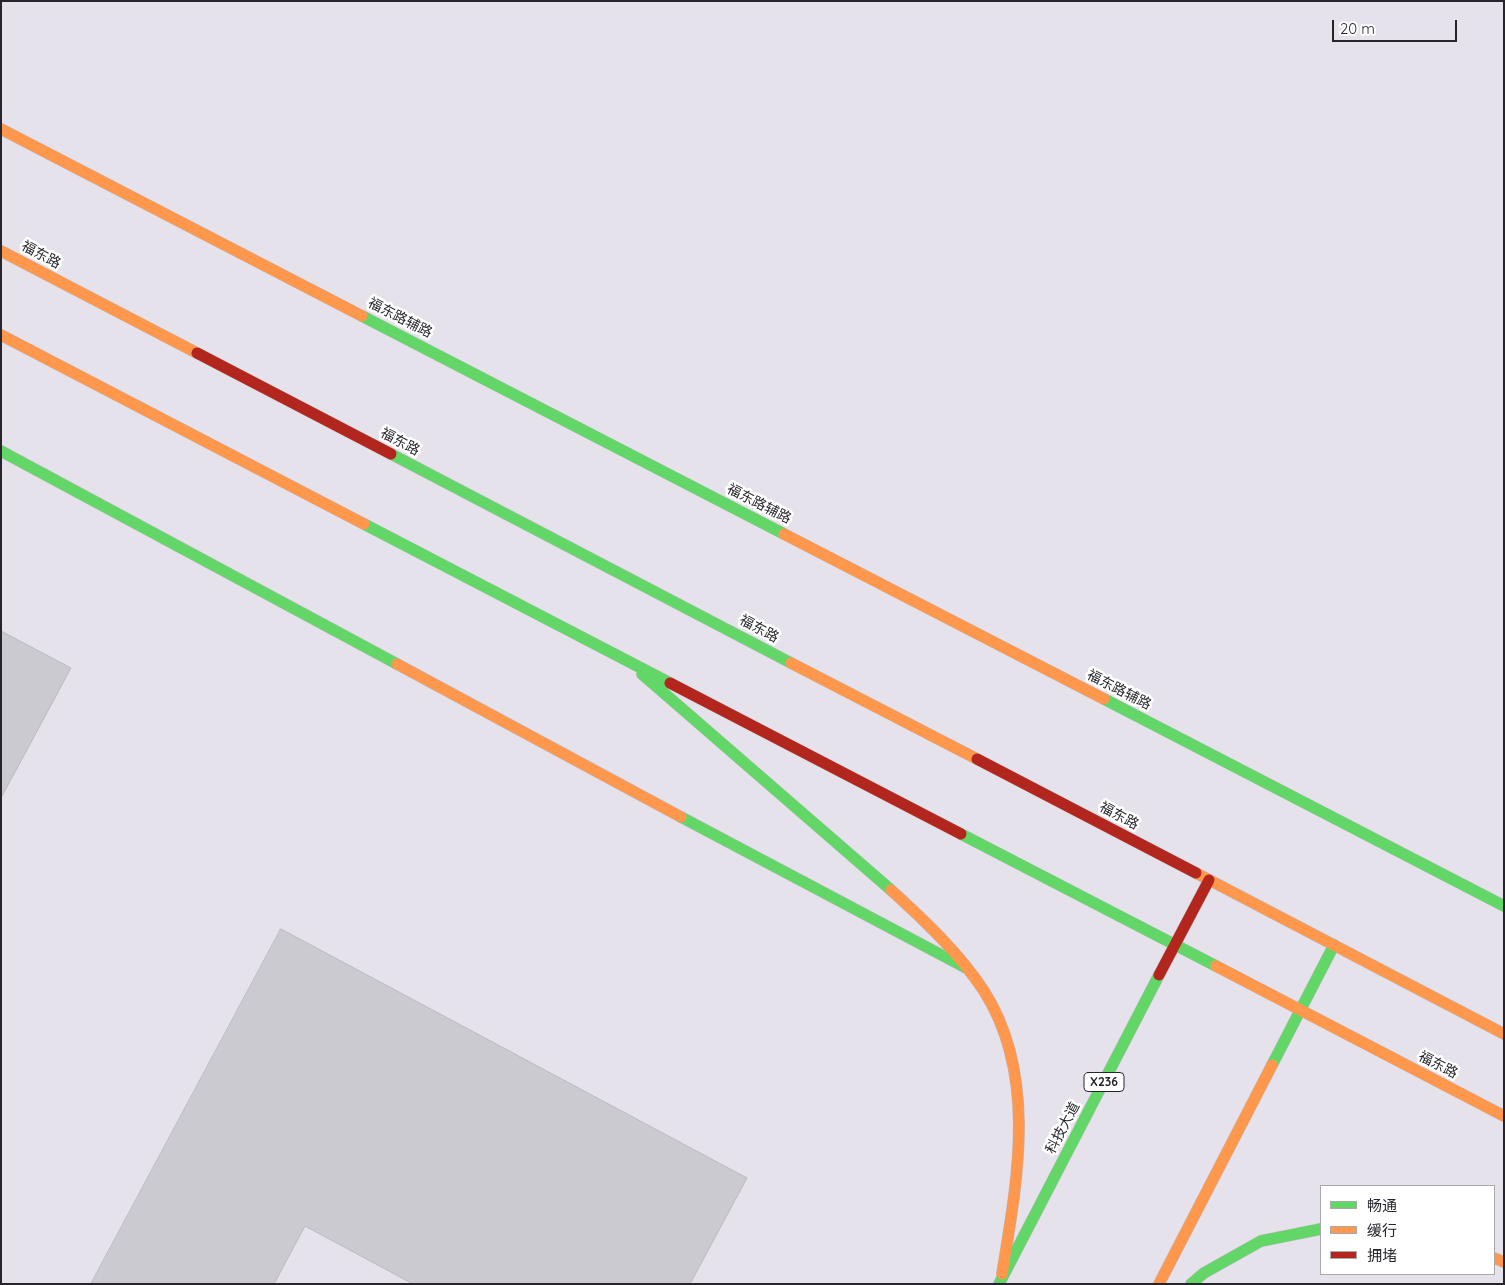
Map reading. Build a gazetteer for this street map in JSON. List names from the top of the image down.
{
  "streets": {
    "main road": [
      "福东路",
      "福东路辅路",
      "X236",
      "科技大道"
    ]
  },
  "crossings": [
    ["福东路", "科技大道"]
  ],
  "legend": ["畅通", "缓行", "拥堵"],
  "scale_bar": "20 m"
}
